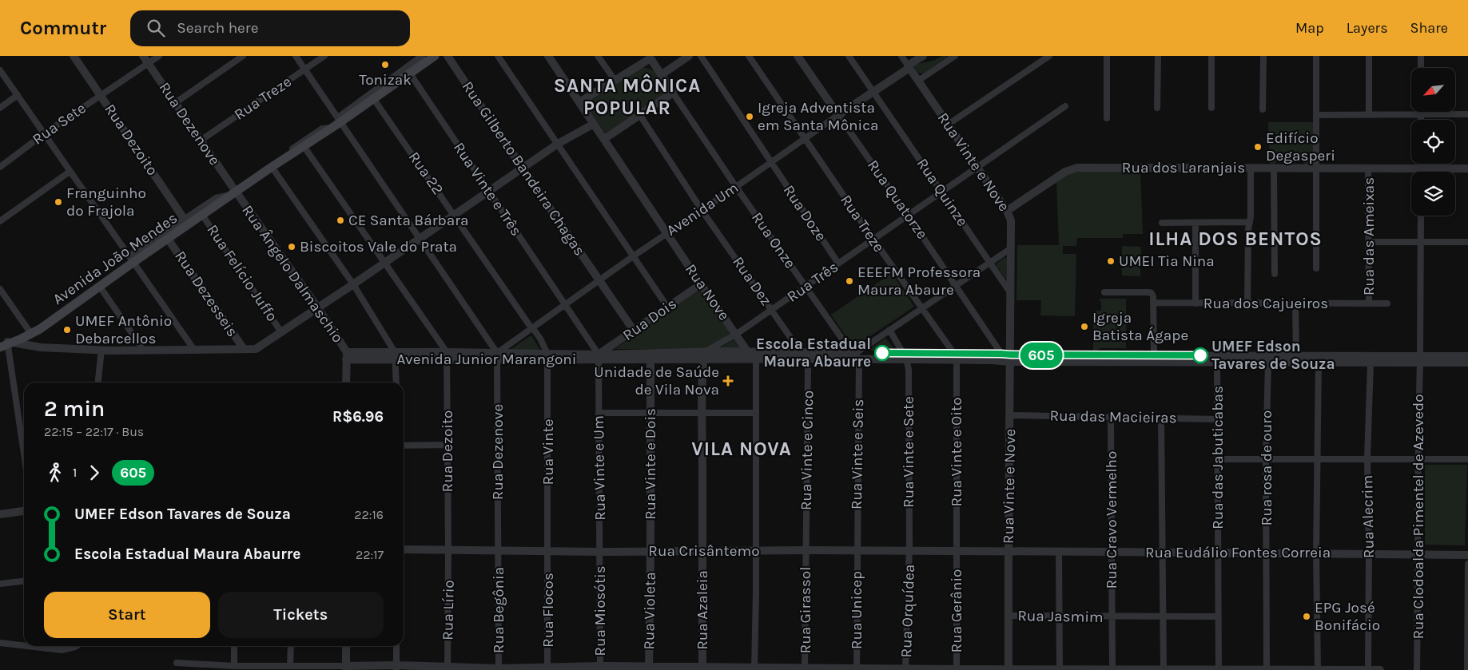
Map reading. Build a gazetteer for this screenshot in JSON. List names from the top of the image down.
{
  "streets": {
    "main road": ["Avenida João Mendes"],
    "street": [
      "Rua Treze",
      "Rua Sete",
      "Rua Dezenove",
      "Rua Dezoito",
      "Rua Vinte e Nove",
      "Rua dos Laranjais",
      "Rua Gilberto Bandeira Chagas",
      "Rua 22",
      "Rua Vinte e Três",
      "Rua Quinze",
      "Rua Quatorze",
      "Avenida Um",
      "Rua Doze",
      "Rua das Ameixas",
      "Rua Onze",
      "Rua Felício Juffo",
      "Rua Ângelo Dalmaschio",
      "Rua Dez",
      "Rua Três",
      "Rua Nove",
      "Rua Dezesseis",
      "Rua dos Cajueiros",
      "Rua Dois",
      "Avenida Junior Marangoni",
      "Rua das Macieiras",
      "Rua Vinte e Cinco",
      "Rua Vinte",
      "Rua Vinte e Sete",
      "Rua Vinte e Oito",
      "Rua Vinte e Seis",
      "Rua das Jabuticabas",
      "Rua Vinte e Dois",
      "Rua Vinte e Um",
      "Rua rosa de ouro",
      "Rua Alecrim",
      "Rua Clodoalda Pimentel de Azevedo",
      "Rua Cravo Vermelho",
      "Rua Crisântemo",
      "Rua Eudálio Fontes Correia",
      "Rua Lírio",
      "Rua Begônia",
      "Rua Flocos",
      "Rua Azaleia",
      "Rua Girassol",
      "Rua Unicep",
      "Rua Miosótis",
      "Rua Violeta",
      "Rua Orquídea",
      "Rua Gerânio",
      "Rua Jasmim"
    ]
  },
  "crossings": [
    ["Rua Treze", "Rua Dezenove"],
    ["Rua Treze", "Avenida Um"],
    ["Rua Treze", "Rua Três"],
    ["Rua Treze", "Avenida Junior Marangoni"],
    ["Rua Treze", "Rua Vinte e Oito"],
    ["Rua Sete", "Rua Dezenove"],
    ["Rua Sete", "Rua Dezoito"],
    ["Rua Dezenove", "Avenida Um"],
    ["Rua Dezenove", "Avenida João Mendes"],
    ["Rua Dezenove", "Rua Ângelo Dalmaschio"],
    ["Rua Dezenove", "Avenida Junior Marangoni"],
    ["Rua Dezenove", "Rua Crisântemo"],
    ["Rua Dezenove", "Rua Begônia"],
    ["Rua Dezoito", "Avenida João Mendes"],
    ["Rua Dezoito", "Avenida Junior Marangoni"],
    ["Rua Dezoito", "Rua Crisântemo"],
    ["Rua Dezoito", "Rua Lírio"],
    ["Rua Vinte e Nove", "Rua dos Laranjais"],
    ["Rua Vinte e Nove", "Rua Quinze"],
    ["Rua Vinte e Nove", "Avenida Um"],
    ["Rua Vinte e Nove", "Rua Três"],
    ["Rua Vinte e Nove", "Avenida Junior Marangoni"],
    ["Rua Vinte e Nove", "Rua das Macieiras"],
    ["Rua Vinte e Nove", "Rua Crisântemo"],
    ["Rua Vinte e Nove", "Rua Eudálio Fontes Correia"],
    ["Rua Vinte e Nove", "Rua Jasmim"],
    ["Rua dos Laranjais", "Rua das Ameixas"],
    ["Rua Gilberto Bandeira Chagas", "Avenida Um"],
    ["Rua 22", "Avenida Um"],
    ["Rua 22", "Avenida João Mendes"],
    ["Rua 22", "Avenida Junior Marangoni"],
    ["Rua 22", "Rua Vinte"],
    ["Rua Vinte e Três", "Avenida Um"],
    ["Rua Vinte e Três", "Avenida João Mendes"],
    ["Rua Vinte e Três", "Rua Dois"],
    ["Rua Vinte e Três", "Avenida Junior Marangoni"],
    ["Rua Vinte e Três", "Rua Vinte e Um"],
    ["Rua Quinze", "Avenida Um"],
    ["Rua Quinze", "Rua Três"],
    ["Rua Quatorze", "Avenida Um"],
    ["Rua Quatorze", "Rua Três"],
    ["Rua Quatorze", "Avenida Junior Marangoni"],
    ["Avenida Um", "Rua Doze"],
    ["Avenida Um", "Rua Onze"],
    ["Avenida Um", "Rua Dez"],
    ["Avenida Um", "Rua Nove"],
    ["Avenida Um", "Avenida Junior Marangoni"],
    ["Rua Doze", "Rua Três"],
    ["Rua das Ameixas", "Rua dos Cajueiros"],
    ["Rua Onze", "Rua Três"],
    ["Rua Onze", "Avenida Junior Marangoni"],
    ["Rua Onze", "Rua Vinte e Seis"],
    ["Avenida João Mendes", "Rua Felício Juffo"],
    ["Avenida João Mendes", "Rua Ângelo Dalmaschio"],
    ["Avenida João Mendes", "Rua Dezesseis"],
    ["Rua Ângelo Dalmaschio", "Avenida Junior Marangoni"],
    ["Rua Dez", "Rua Três"],
    ["Rua Dez", "Avenida Junior Marangoni"],
    ["Rua Dez", "Rua Vinte e Cinco"],
    ["Rua Três", "Rua Nove"],
    ["Rua Três", "Avenida Junior Marangoni"],
    ["Rua Nove", "Rua Dois"],
    ["Rua Nove", "Avenida Junior Marangoni"],
    ["Rua Dois", "Avenida Junior Marangoni"],
    ["Rua Dois", "Rua Vinte e Um"],
    ["Avenida Junior Marangoni", "Rua Vinte e Cinco"],
    ["Avenida Junior Marangoni", "Rua Vinte"],
    ["Avenida Junior Marangoni", "Rua Vinte e Sete"],
    ["Avenida Junior Marangoni", "Rua Vinte e Oito"],
    ["Avenida Junior Marangoni", "Rua Vinte e Seis"],
    ["Avenida Junior Marangoni", "Rua Vinte e Dois"],
    ["Avenida Junior Marangoni", "Rua Vinte e Um"],
    ["Rua das Macieiras", "Rua das Jabuticabas"],
    ["Rua das Macieiras", "Rua Cravo Vermelho"],
    ["Rua Vinte e Cinco", "Rua Crisântemo"],
    ["Rua Vinte e Cinco", "Rua Girassol"],
    ["Rua Vinte", "Rua Crisântemo"],
    ["Rua Vinte", "Rua Flocos"],
    ["Rua Vinte e Sete", "Rua Crisântemo"],
    ["Rua Vinte e Sete", "Rua Orquídea"],
    ["Rua Vinte e Oito", "Rua Crisântemo"],
    ["Rua Vinte e Oito", "Rua Gerânio"],
    ["Rua Vinte e Seis", "Rua Crisântemo"],
    ["Rua Vinte e Seis", "Rua Unicep"],
    ["Rua das Jabuticabas", "Rua Eudálio Fontes Correia"],
    ["Rua das Jabuticabas", "Rua Jasmim"],
    ["Rua Vinte e Dois", "Rua Crisântemo"],
    ["Rua Vinte e Dois", "Rua Violeta"],
    ["Rua Vinte e Um", "Rua Crisântemo"],
    ["Rua Vinte e Um", "Rua Miosótis"],
    ["Rua rosa de ouro", "Rua Eudálio Fontes Correia"],
    ["Rua Alecrim", "Rua Eudálio Fontes Correia"],
    ["Rua Clodoalda Pimentel de Azevedo", "Rua Eudálio Fontes Correia"],
    ["Rua Cravo Vermelho", "Rua Eudálio Fontes Correia"],
    ["Rua Cravo Vermelho", "Rua Jasmim"],
    ["Rua Crisântemo", "Rua Eudálio Fontes Correia"],
    ["Rua Crisântemo", "Rua Lírio"],
    ["Rua Crisântemo", "Rua Begônia"],
    ["Rua Crisântemo", "Rua Flocos"],
    ["Rua Crisântemo", "Rua Azaleia"],
    ["Rua Crisântemo", "Rua Girassol"],
    ["Rua Crisântemo", "Rua Unicep"],
    ["Rua Crisântemo", "Rua Miosótis"],
    ["Rua Crisântemo", "Rua Violeta"],
    ["Rua Crisântemo", "Rua Orquídea"],
    ["Rua Crisântemo", "Rua Gerânio"]
  ],
  "districts": ["SANTA MÔNICA POPULAR", "ILHA DOS BENTOS", "VILA NOVA"],
  "places": {
    "other": [
      "Tonizak",
      "Igreja Adventista em Santa Mônica",
      "Edifício Degasperi",
      "Franguinho do Frajola",
      "CE Santa Bárbara",
      "Biscoitos Vale do Prata",
      "UMEI Tia Nina",
      "EEEFM Professora Maura Abaure",
      "Igreja Batista Ágape",
      "UMEF Antônio Debarcellos",
      "Escola Estadual Maura Abaurre",
      "UMEF Edson Tavares de Souza",
      "EPG José Bonifácio"
    ],
    "health": ["Unidade de Saúde de Vila Nova"]
  },
  "lines": ["bus line 605"],
  "north": "bottom left",
  "page": {
    "header": "Commutr",
    "search": "Search here",
    "nav": ["Map", "Layers", "Share"],
    "on_map": "605",
    "heading": ["2 min", "22:15 – 22:17 · Bus", "R$6.96"],
    "legs": ["1", "605"],
    "list": [
      {
        "name": "UMEF Edson Tavares de Souza",
        "value": "22:16"
      },
      {
        "name": "Escola Estadual Maura Abaurre",
        "value": "22:17"
      }
    ],
    "buttons": ["Start", "Tickets"]
  }
}
